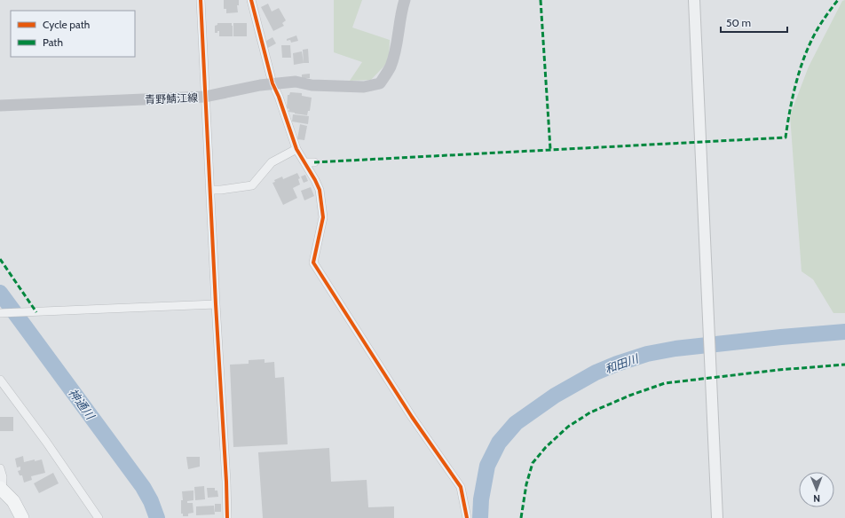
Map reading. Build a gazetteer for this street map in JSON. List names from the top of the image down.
{
  "streets": {
    "main road": ["青野鯖江線"]
  },
  "water": ["和田川", "神通川"],
  "legend": ["Cycle path", "Path"],
  "scale_bar": "50 m",
  "north": "bottom"
}
